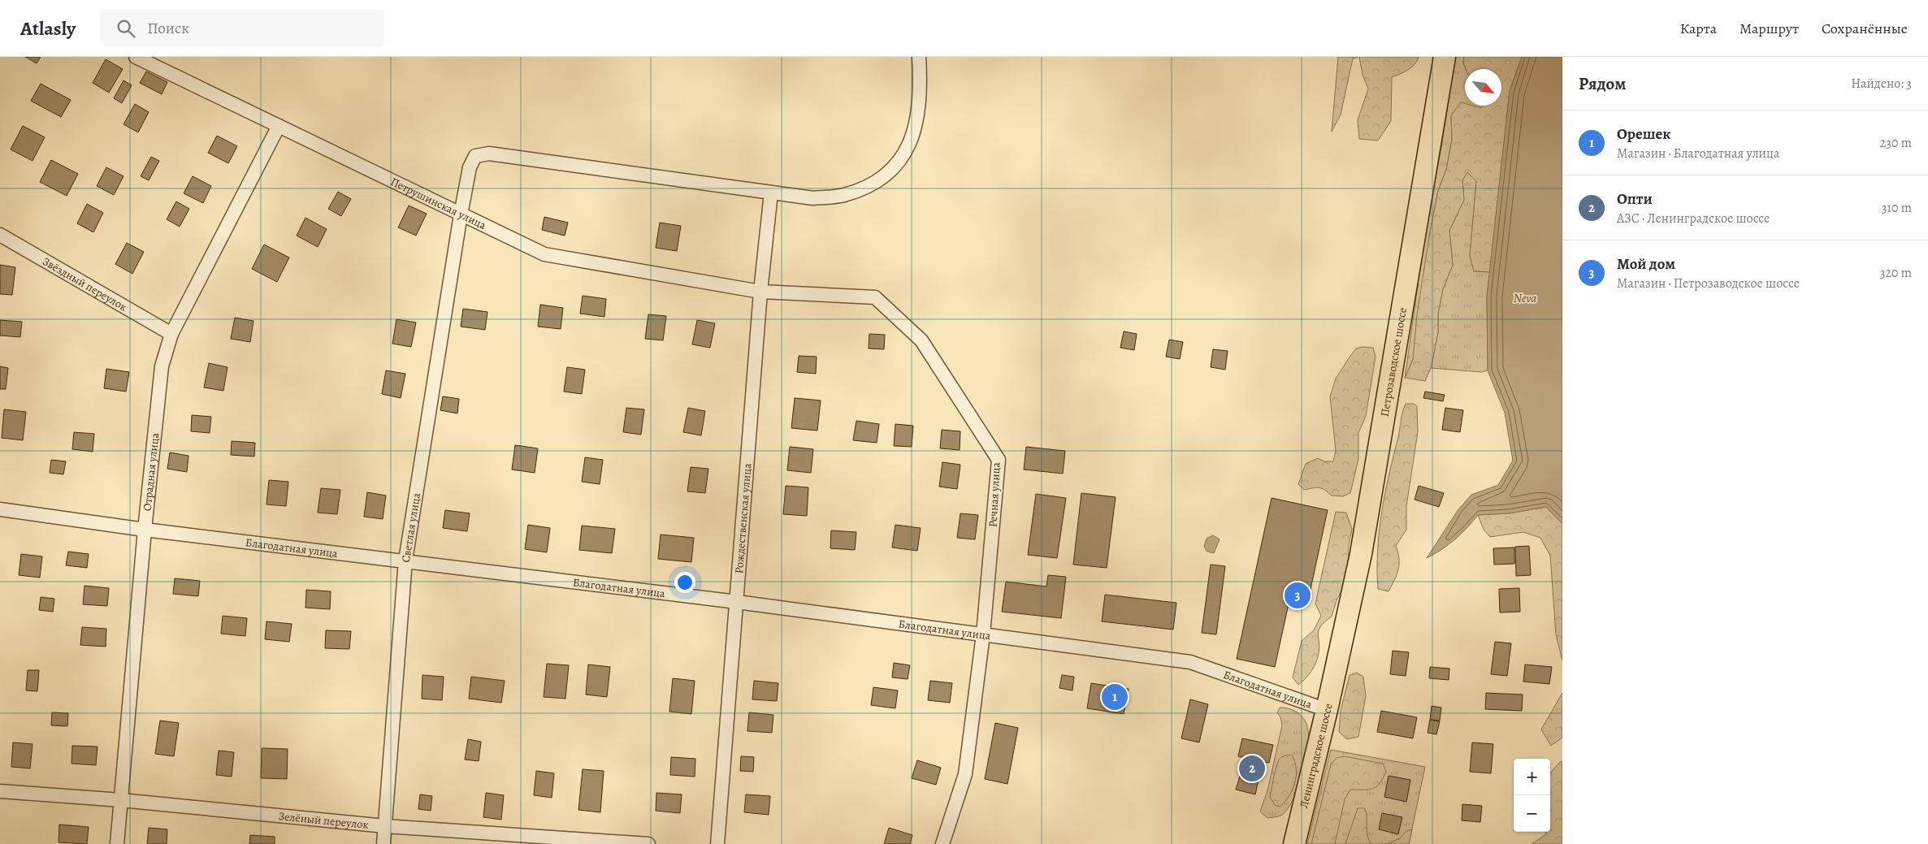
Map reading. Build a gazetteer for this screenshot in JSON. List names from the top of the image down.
{
  "streets": {
    "main road": ["Петрозаводское шоссе", "Ленинградское шоссе"],
    "street": [
      "Петрушинская улица",
      "Звёздный переулок",
      "Отрадная улица",
      "Речная улица",
      "Рождественская улица",
      "Светлая улица",
      "Благодатная улица",
      "Зелёный переулок"
    ]
  },
  "crossings": [
    ["Петрушинская улица", "Отрадная улица"],
    ["Петрушинская улица", "Речная улица"],
    ["Петрушинская улица", "Рождественская улица"],
    ["Петрушинская улица", "Светлая улица"],
    ["Звёздный переулок", "Отрадная улица"],
    ["Петрозаводское шоссе", "Ленинградское шоссе"],
    ["Отрадная улица", "Благодатная улица"],
    ["Отрадная улица", "Зелёный переулок"],
    ["Речная улица", "Рождественская улица"],
    ["Речная улица", "Благодатная улица"],
    ["Рождественская улица", "Светлая улица"],
    ["Рождественская улица", "Благодатная улица"],
    ["Светлая улица", "Благодатная улица"],
    ["Светлая улица", "Зелёный переулок"],
    ["Благодатная улица", "Ленинградское шоссе"]
  ],
  "water": ["Neva"],
  "north": "bottom right",
  "page": {
    "header": "Atlasly",
    "search": "Поиск",
    "nav": ["Карта", "Маршрут", "Сохранённые"],
    "heading": ["Рядом", "Найдено: 3"],
    "list": [
      {
        "mark": "1",
        "name": "Орешек",
        "note": "Магазин · Благодатная улица",
        "value": "230 m"
      },
      {
        "mark": "2",
        "name": "Опти",
        "note": "АЗС · Ленинградское шоссе",
        "value": "310 m"
      },
      {
        "mark": "3",
        "name": "Мой дом",
        "note": "Магазин · Петрозаводское шоссе",
        "value": "320 m"
      }
    ],
    "pins": ["3", "1", "2"],
    "map_buttons": ["+", "−"]
  }
}
